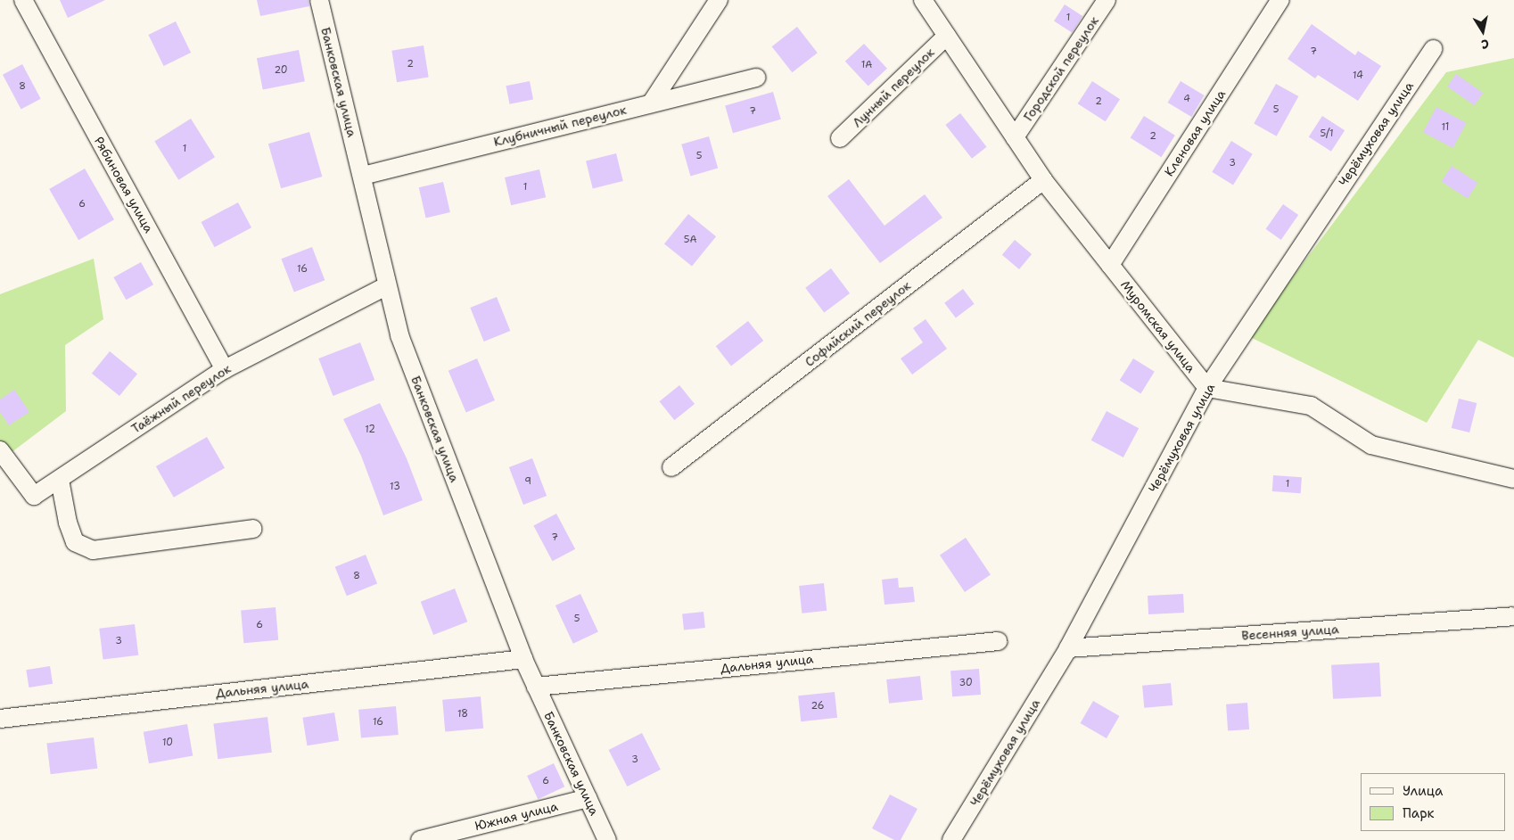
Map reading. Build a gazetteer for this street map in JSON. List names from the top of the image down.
{
  "streets": {
    "street": [
      "Городской переулок",
      "Банковская улица",
      "Лунный переулок",
      "Клубничный переулок",
      "Кленовая улица",
      "Черёмуховая улица",
      "Рябиновая улица",
      "Софийский переулок",
      "Муромская улица",
      "Таёжный переулок",
      "Весенняя улица",
      "Дальняя улица",
      "Южная улица"
    ]
  },
  "crossings": [
    ["Городской переулок", "Муромская улица"],
    ["Банковская улица", "Клубничный переулок"],
    ["Банковская улица", "Таёжный переулок"],
    ["Банковская улица", "Дальняя улица"],
    ["Банковская улица", "Южная улица"],
    ["Лунный переулок", "Муромская улица"],
    ["Кленовая улица", "Муромская улица"],
    ["Черёмуховая улица", "Муромская улица"],
    ["Черёмуховая улица", "Весенняя улица"],
    ["Рябиновая улица", "Таёжный переулок"],
    ["Софийский переулок", "Муромская улица"]
  ],
  "house_numbers": [
    "1",
    "7",
    "2",
    "1А",
    "20",
    "14",
    "8",
    "4",
    "2",
    "5",
    "7",
    "11",
    "5/1",
    "2",
    "1",
    "5",
    "3",
    "1",
    "6",
    "5А",
    "16",
    "12",
    "9",
    "1",
    "13",
    "7",
    "8",
    "5",
    "6",
    "3",
    "30",
    "26",
    "18",
    "16",
    "10",
    "3",
    "6"
  ],
  "legend": ["Улица", "Парк"],
  "north": "bottom"
}
